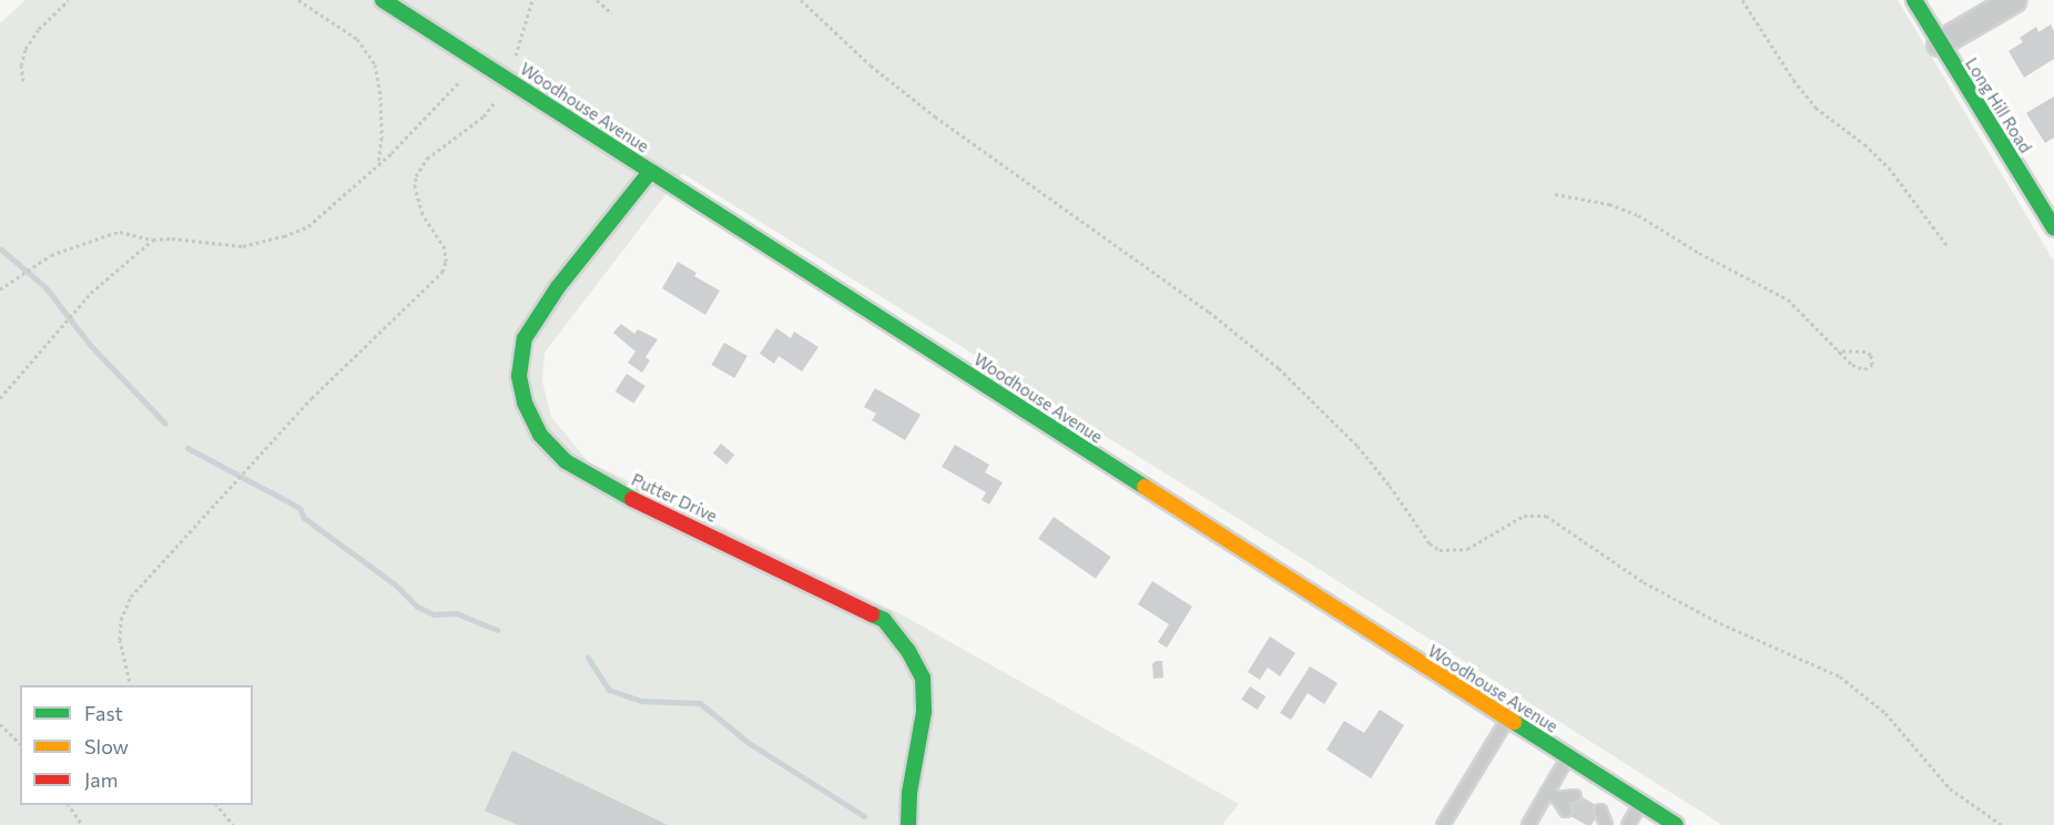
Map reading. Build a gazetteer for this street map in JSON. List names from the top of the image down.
{
  "streets": {
    "main road": ["Long Hill Road", "Woodhouse Avenue", "Putter Drive"]
  },
  "crossings": [
    ["Woodhouse Avenue", "Putter Drive"]
  ],
  "legend": ["Fast", "Slow", "Jam"]
}
